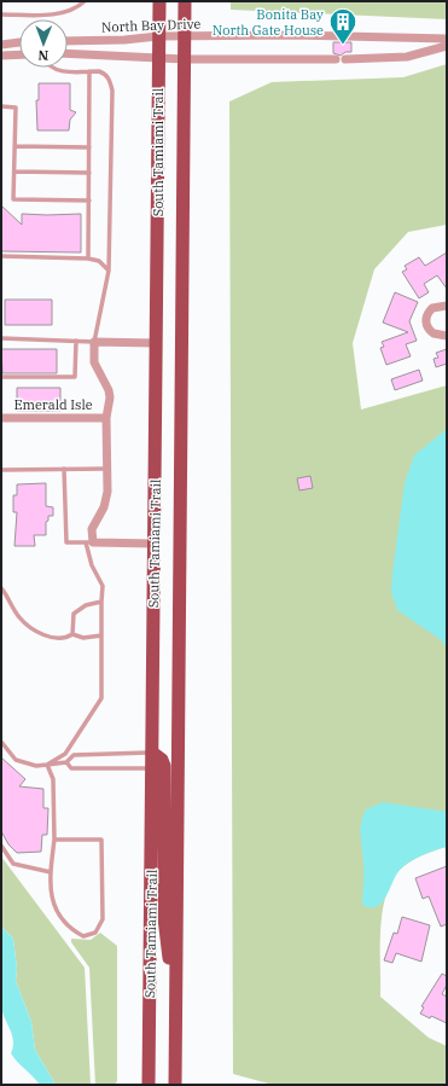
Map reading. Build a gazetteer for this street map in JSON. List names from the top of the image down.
{
  "streets": {
    "main road": ["South Tamiami Trail"],
    "street": ["North Bay Drive", "Emerald Isle"]
  },
  "crossings": [
    ["North Bay Drive", "South Tamiami Trail"]
  ],
  "places": {
    "building": ["Bonita Bay North Gate House"]
  },
  "north": "bottom"
}
